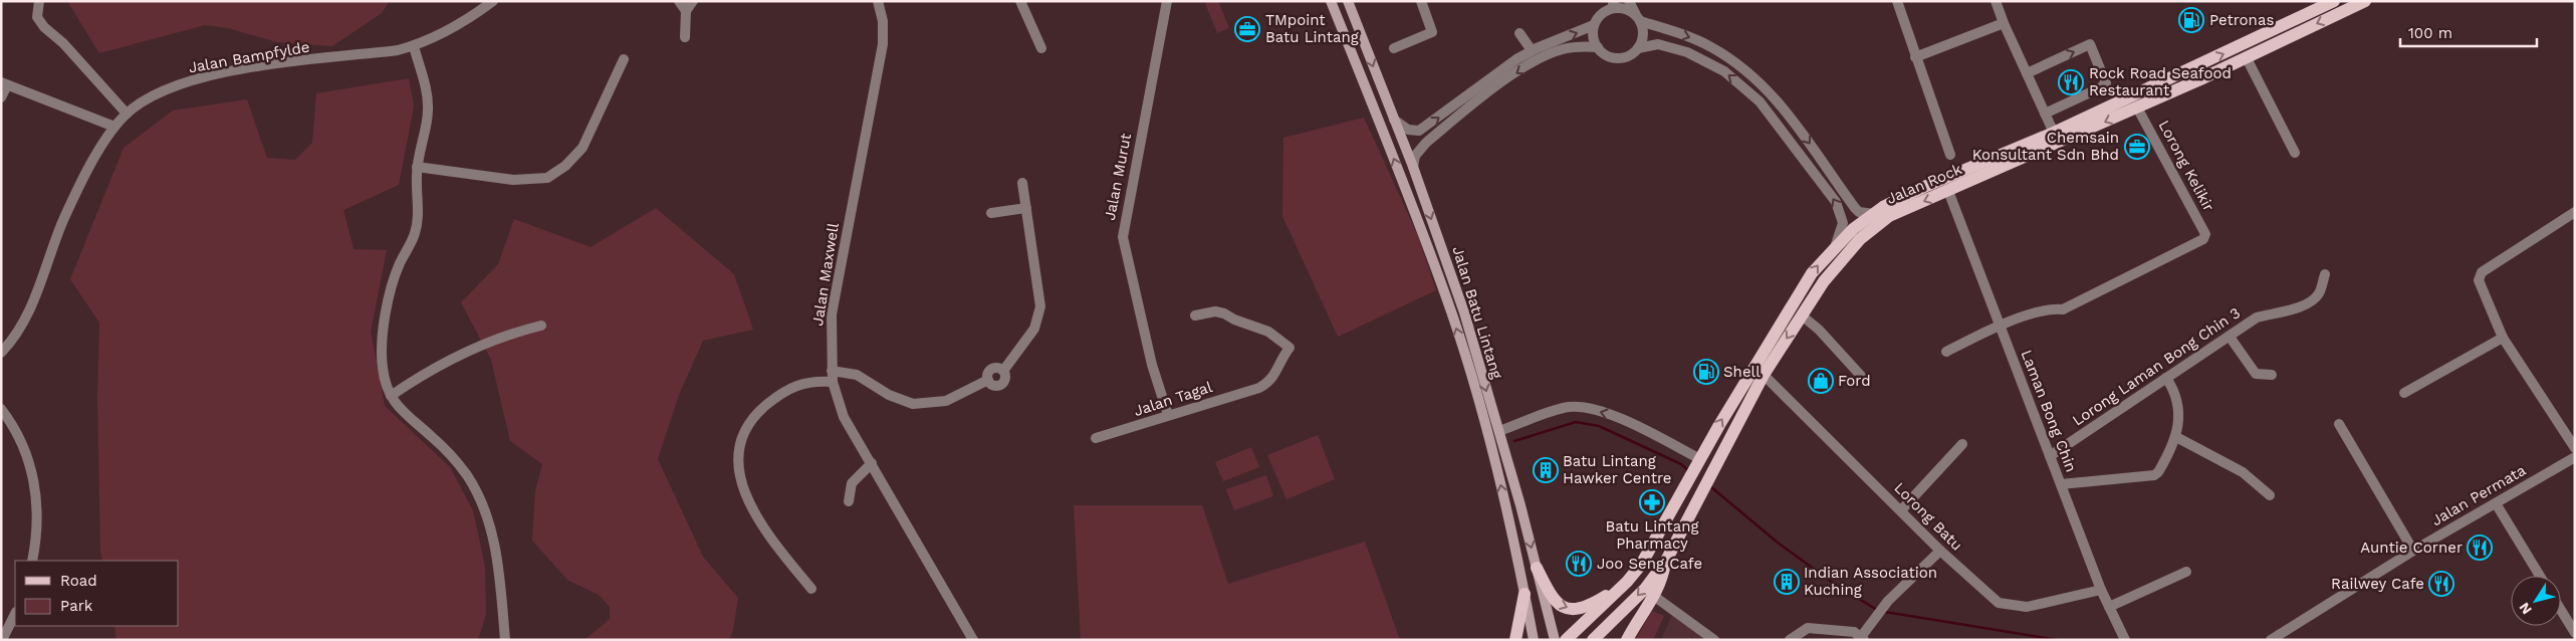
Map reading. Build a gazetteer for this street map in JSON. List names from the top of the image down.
{
  "streets": {
    "main road": ["Jalan Rock", "Jalan Batu Lintang"],
    "street": [
      "Jalan Bampfylde",
      "Lorong Kelikir",
      "Jalan Murut",
      "Jalan Maxwell",
      "Lorong Laman Bong Chin 3",
      "Jalan Tagal",
      "Laman Bong Chin",
      "Jalan Permata",
      "Lorong Batu"
    ]
  },
  "crossings": [
    ["Lorong Kelikir", "Jalan Rock"],
    ["Lorong Kelikir", "Laman Bong Chin"],
    ["Jalan Murut", "Jalan Tagal"],
    ["Jalan Rock", "Laman Bong Chin"],
    ["Jalan Rock", "Lorong Batu"],
    ["Lorong Laman Bong Chin 3", "Laman Bong Chin"],
    ["Laman Bong Chin", "Lorong Batu"]
  ],
  "places": {
    "fuel station": ["Petronas", "Shell"],
    "office": ["TMpoint Batu Lintang", "Chemsain Konsultant Sdn Bhd"],
    "restaurant": [
      "Rock Road Seafood Restaurant",
      "Auntie Corner",
      "Joo Seng Cafe",
      "Railwey Cafe"
    ],
    "shop": ["Ford"],
    "building": ["Batu Lintang Hawker Centre", "Indian Association Kuching"],
    "pharmacy": ["Batu Lintang Pharmacy"]
  },
  "legend": ["Road", "Park"],
  "scale_bar": "100 m",
  "north": "bottom left"
}
